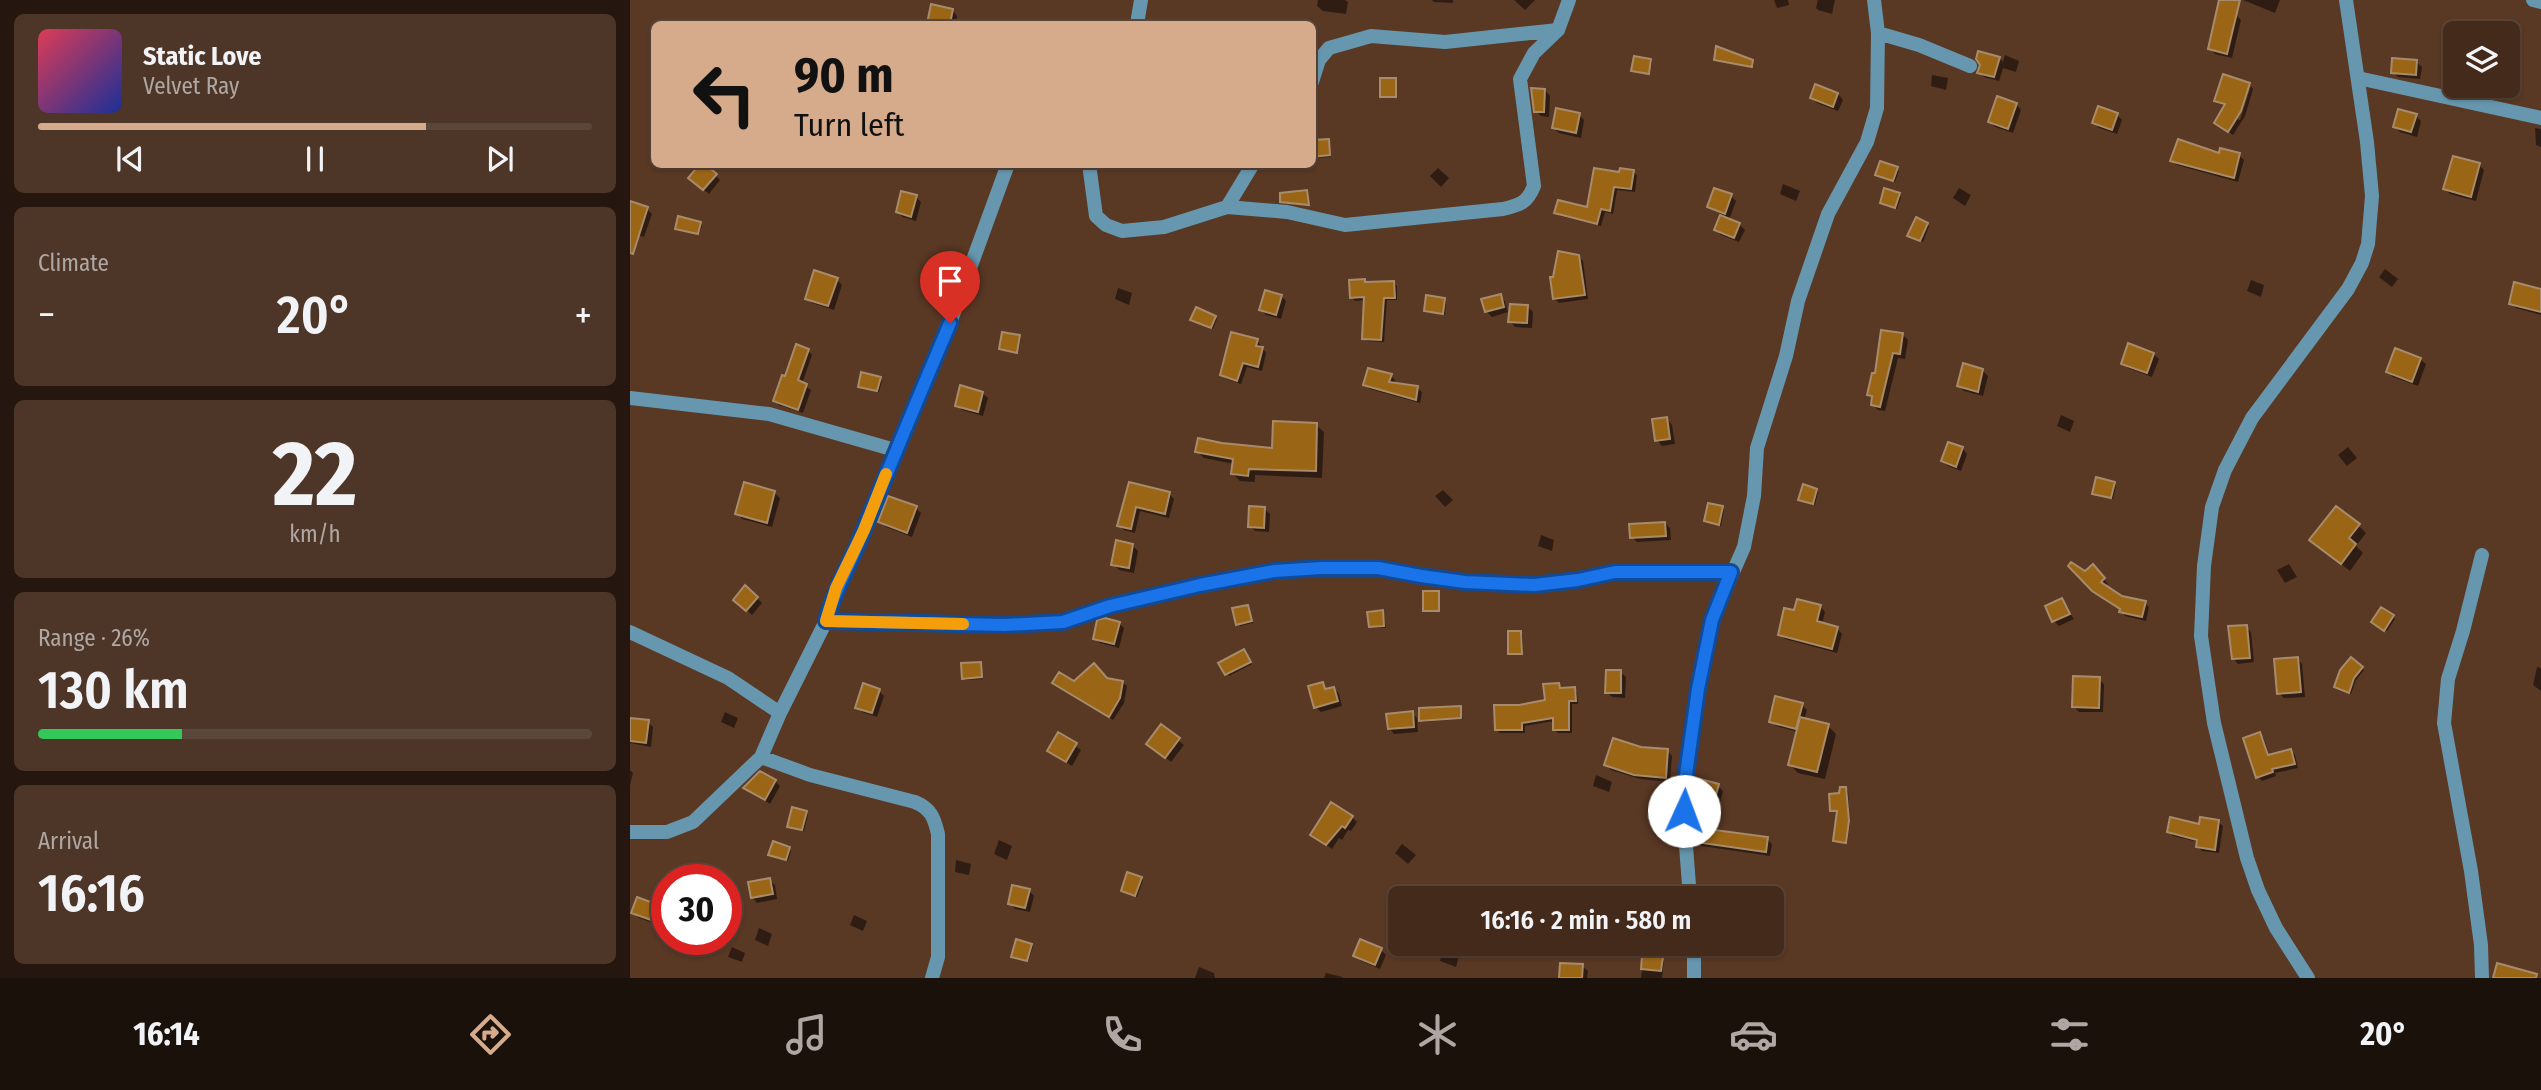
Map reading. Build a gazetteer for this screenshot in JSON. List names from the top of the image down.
{
  "page": {
    "turn": ["90 m", "Turn left"],
    "song": ["Static Love", "Velvet Ray"],
    "tile": [
      "Climate",
      ["22", "km/h"],
      ["Range · 26%", "130 km"],
      ["Arrival", "16:16"]
    ],
    "heat": ["−", "20°", "+"],
    "limit": "30",
    "trip": "16:16 · 2 min · 580 m",
    "tabs": ["16:14", "20°"]
  }
}
